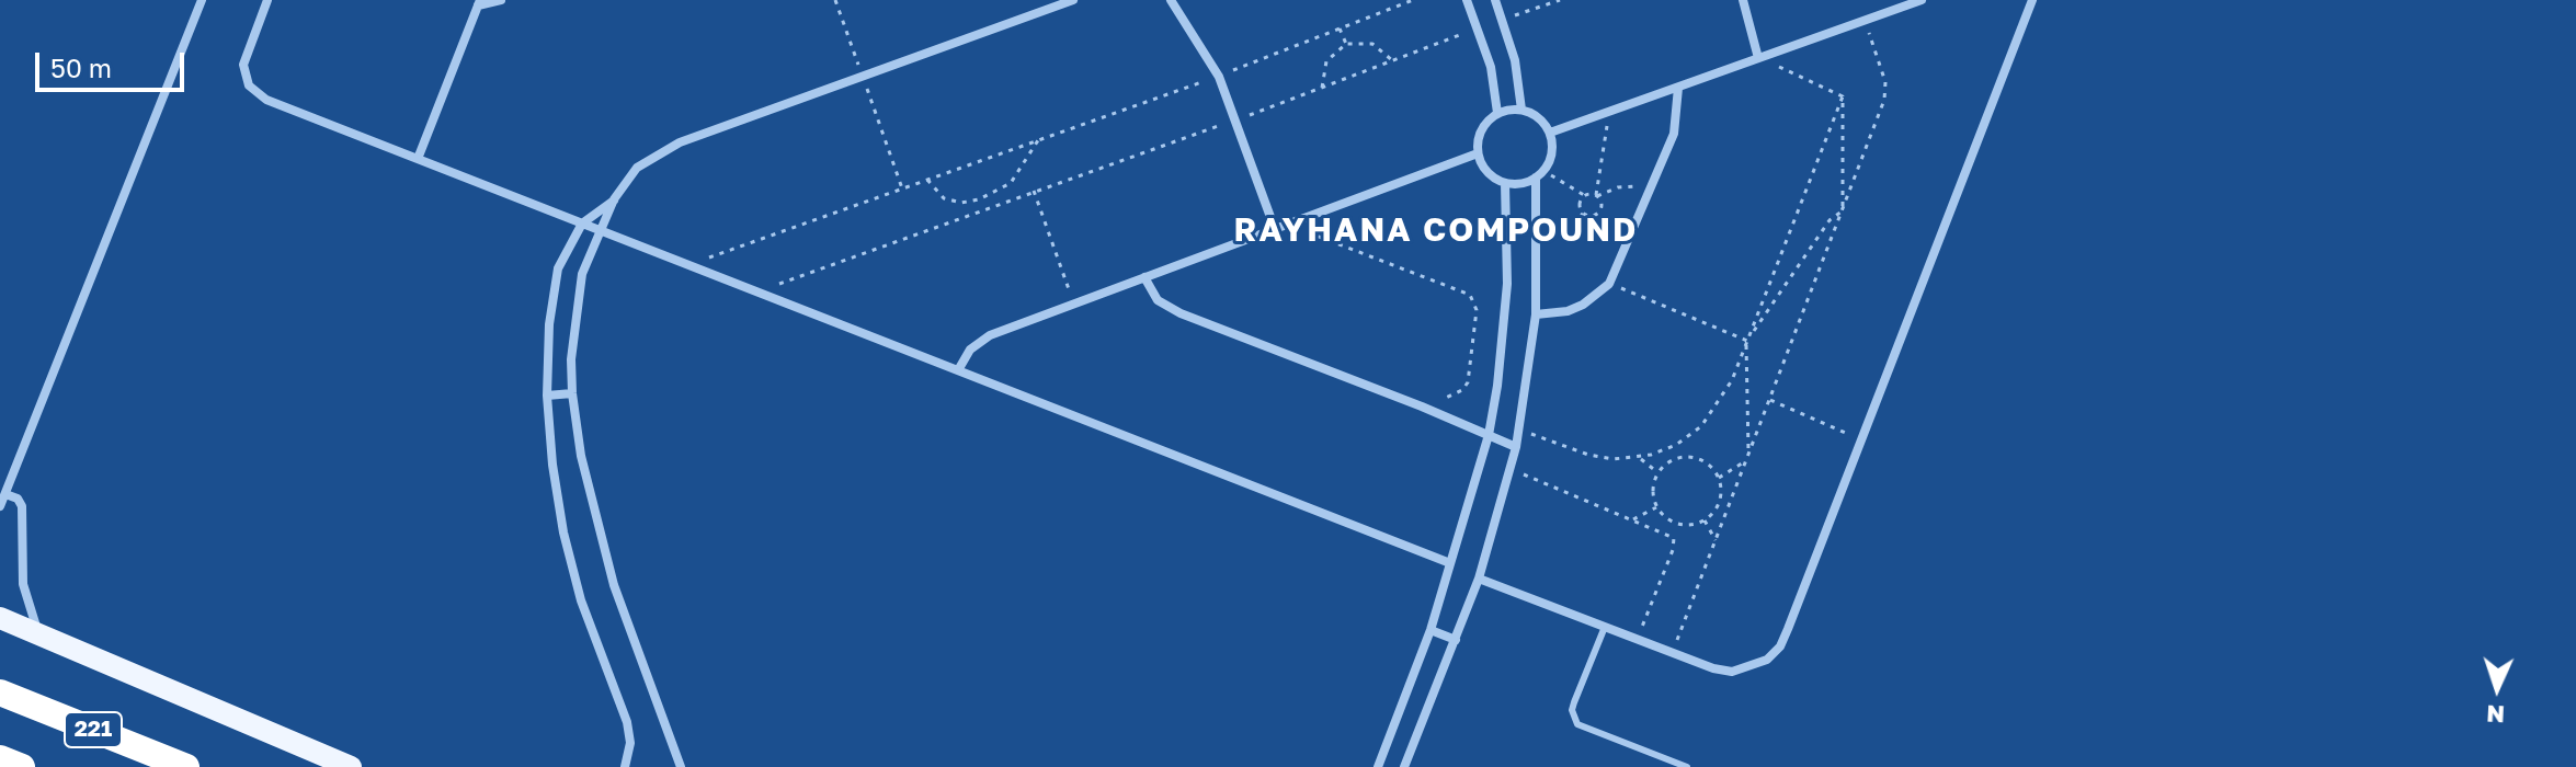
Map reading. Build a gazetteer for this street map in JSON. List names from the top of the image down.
{
  "streets": {
    "highway": ["221"]
  },
  "districts": ["RAYHANA COMPOUND"],
  "scale_bar": "50 m",
  "north": "bottom"
}
